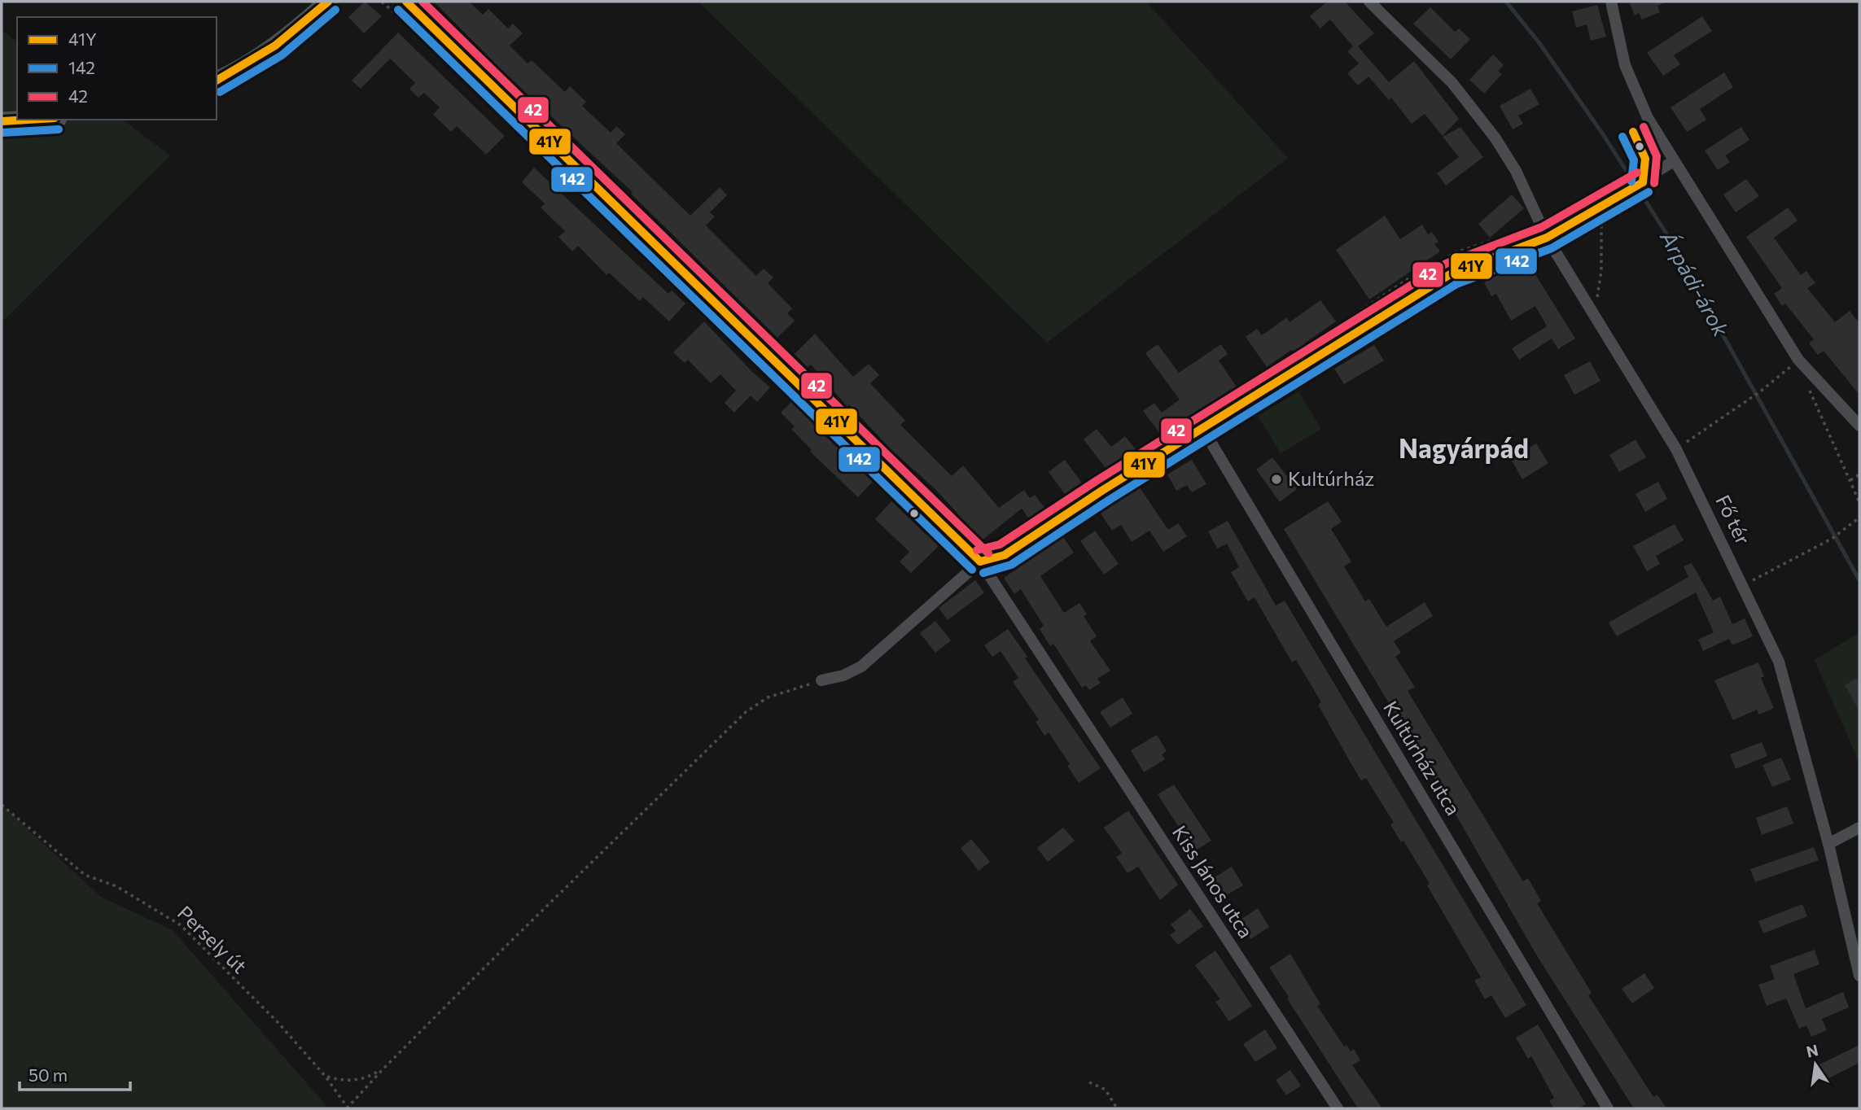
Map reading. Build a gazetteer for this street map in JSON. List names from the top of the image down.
{
  "streets": {
    "street": ["Fő tér", "Kultúrház utca", "Kiss János utca"],
    "path": ["Persely út"]
  },
  "districts": ["Nagyárpád"],
  "water": ["Árpádi-árok"],
  "places": ["Kultúrház"],
  "lines": ["transit line 41Y", "transit line 42", "transit line 142"],
  "legend": ["41Y", "142", "42"],
  "scale_bar": "50 m",
  "north": "top"
}
